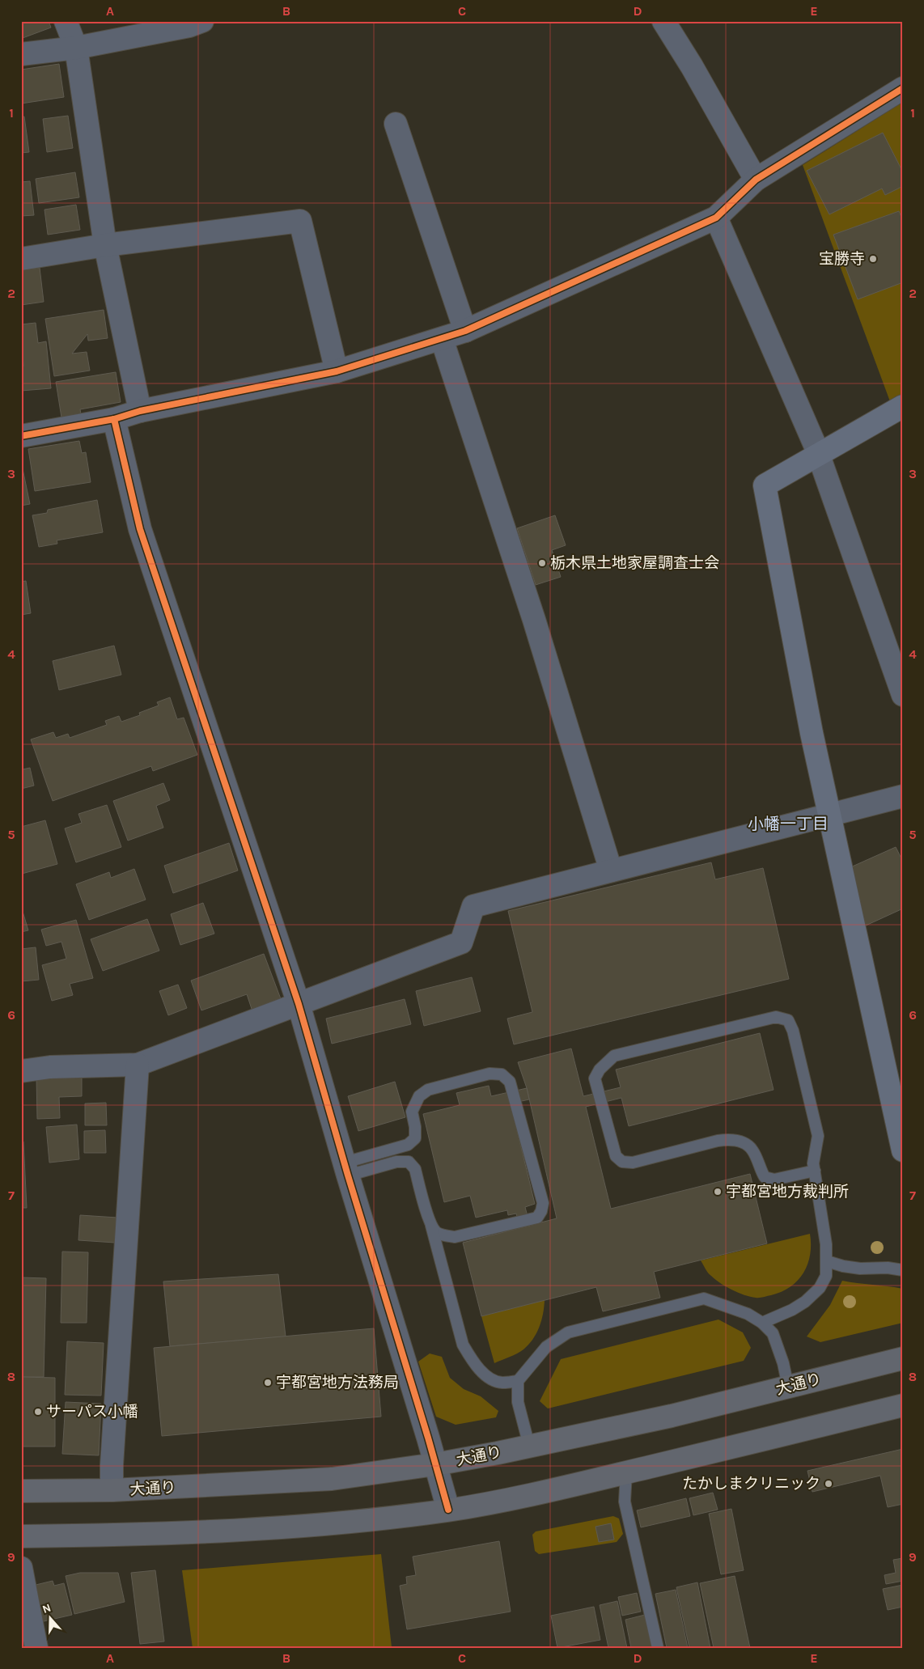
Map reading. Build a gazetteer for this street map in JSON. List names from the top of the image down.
{
  "streets": {
    "highway": ["大通り"]
  },
  "districts": ["小幡一丁目"],
  "places": [
    "宝勝寺",
    "栃木県土地家屋調査士会",
    "宇都宮地方裁判所",
    "宇都宮地方法務局",
    "サーパス小幡",
    "たかしまクリニック"
  ],
  "north": "top",
  "grid": {
    "columns": [
      "A",
      "B",
      "C",
      "D",
      "E"
    ],
    "rows": [
      "1",
      "2",
      "3",
      "4",
      "5",
      "6",
      "7",
      "8",
      "9"
    ]
  }
}
